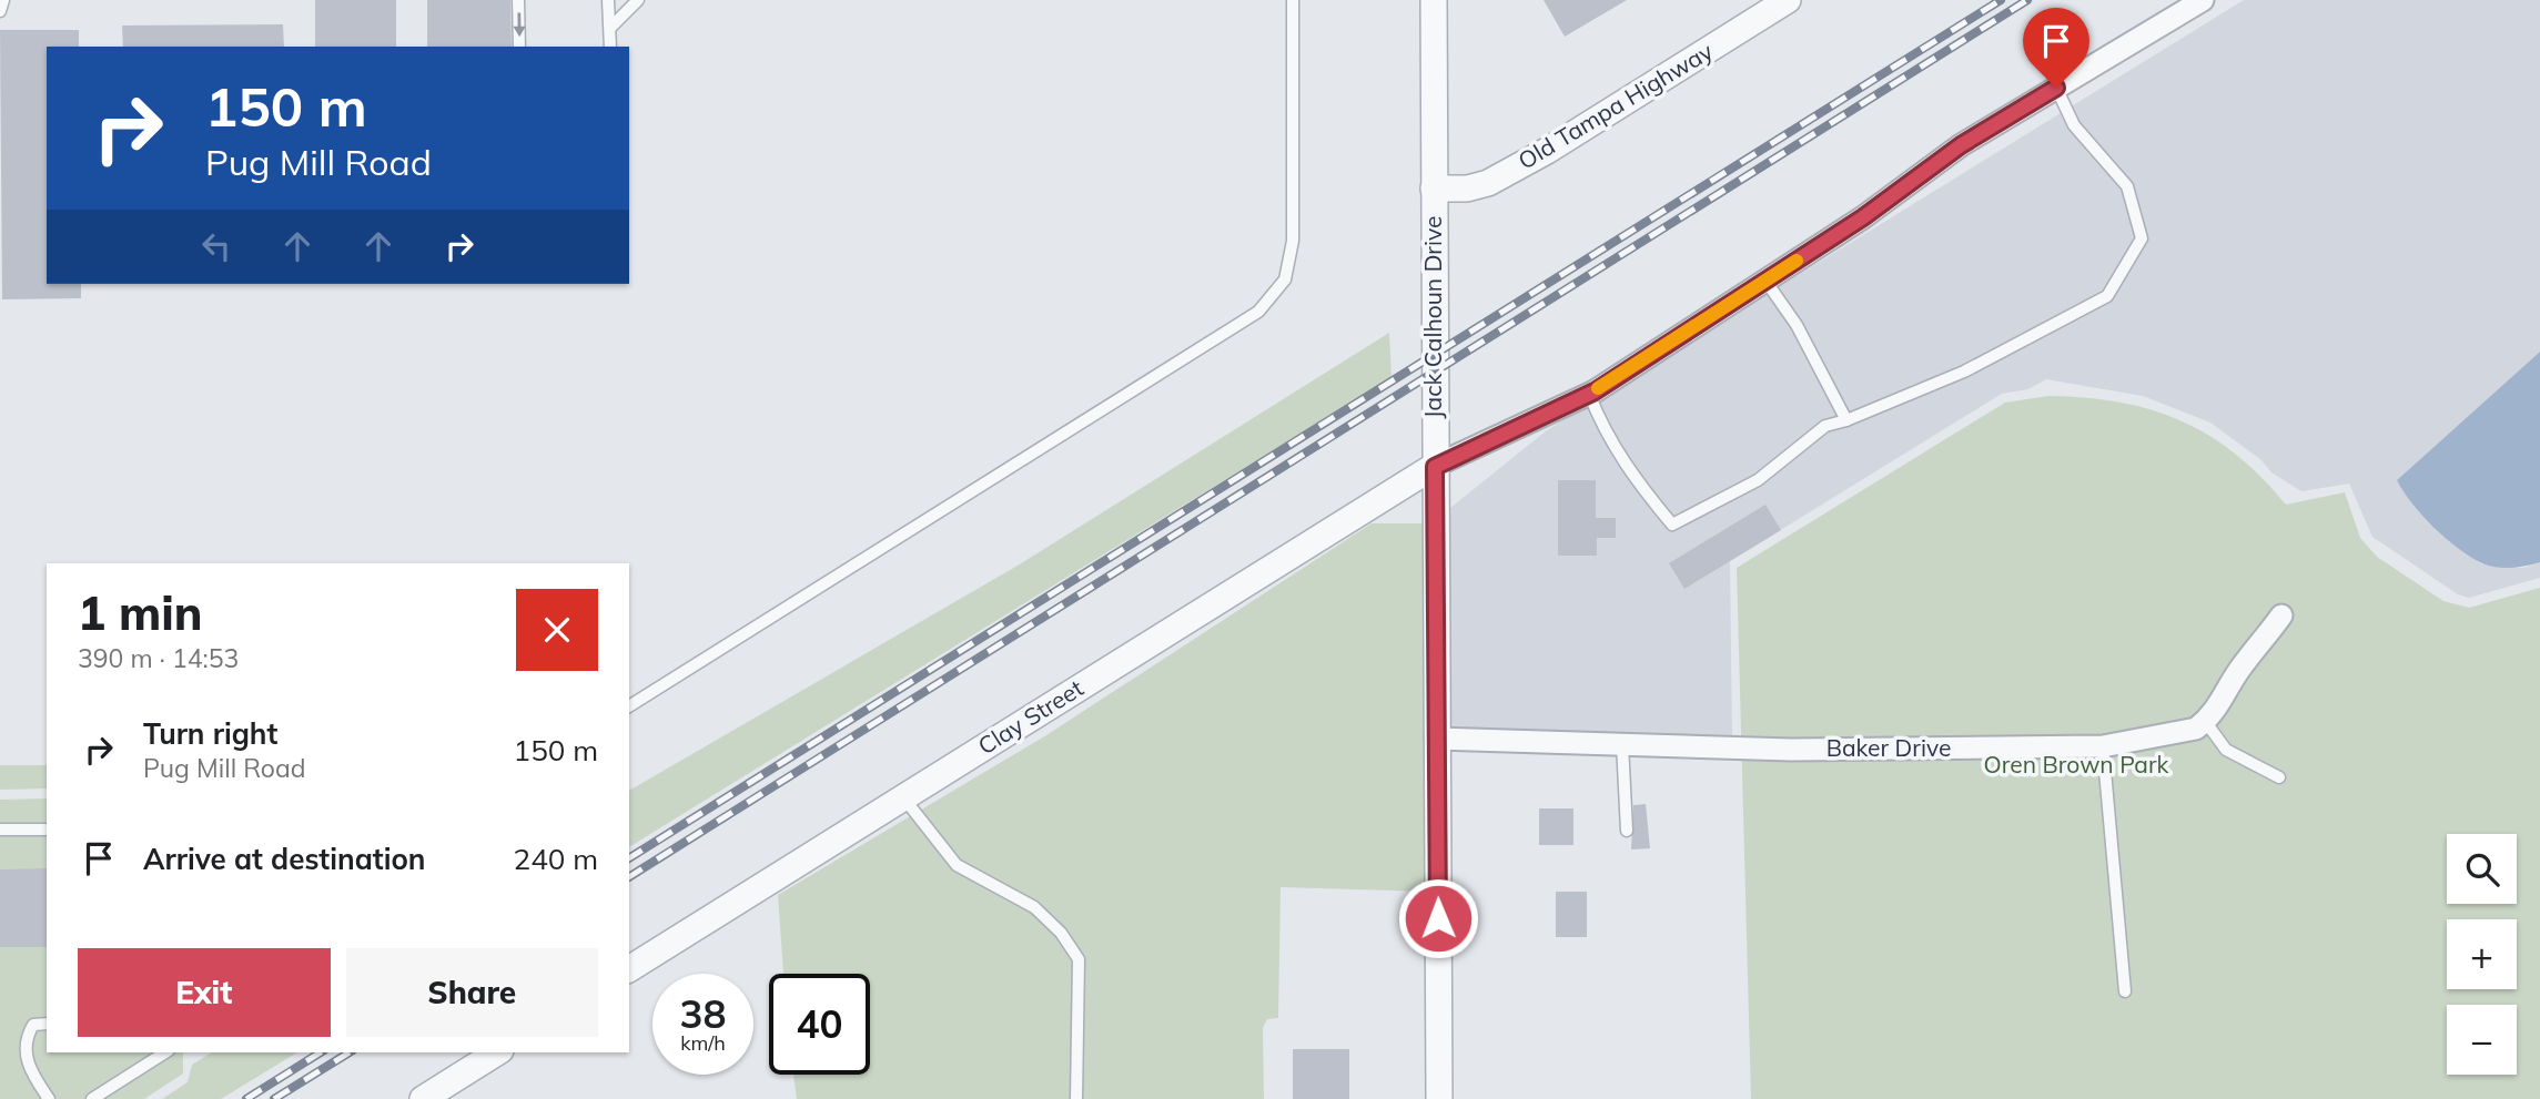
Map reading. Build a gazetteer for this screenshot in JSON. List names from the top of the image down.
{
  "streets": {
    "street": [
      "Old Tampa Highway",
      "Jack Calhoun Drive",
      "Clay Street",
      "Baker Drive"
    ]
  },
  "crossings": [
    ["Old Tampa Highway", "Jack Calhoun Drive"],
    ["Jack Calhoun Drive", "Clay Street"],
    ["Jack Calhoun Drive", "Baker Drive"]
  ],
  "parks": ["Oren Brown Park"],
  "page": {
    "turn": ["150 m", "Pug Mill Road"],
    "heading": ["1 min", "390 m · 14:53"],
    "list": [
      {
        "name": "Turn right",
        "note": "Pug Mill Road",
        "value": "150 m"
      },
      {
        "name": "Arrive at destination",
        "value": "240 m"
      }
    ],
    "map_buttons": ["+", "−"],
    "buttons": ["Exit", "Share"],
    "speed": "38 km/h",
    "limit": "40"
  }
}
